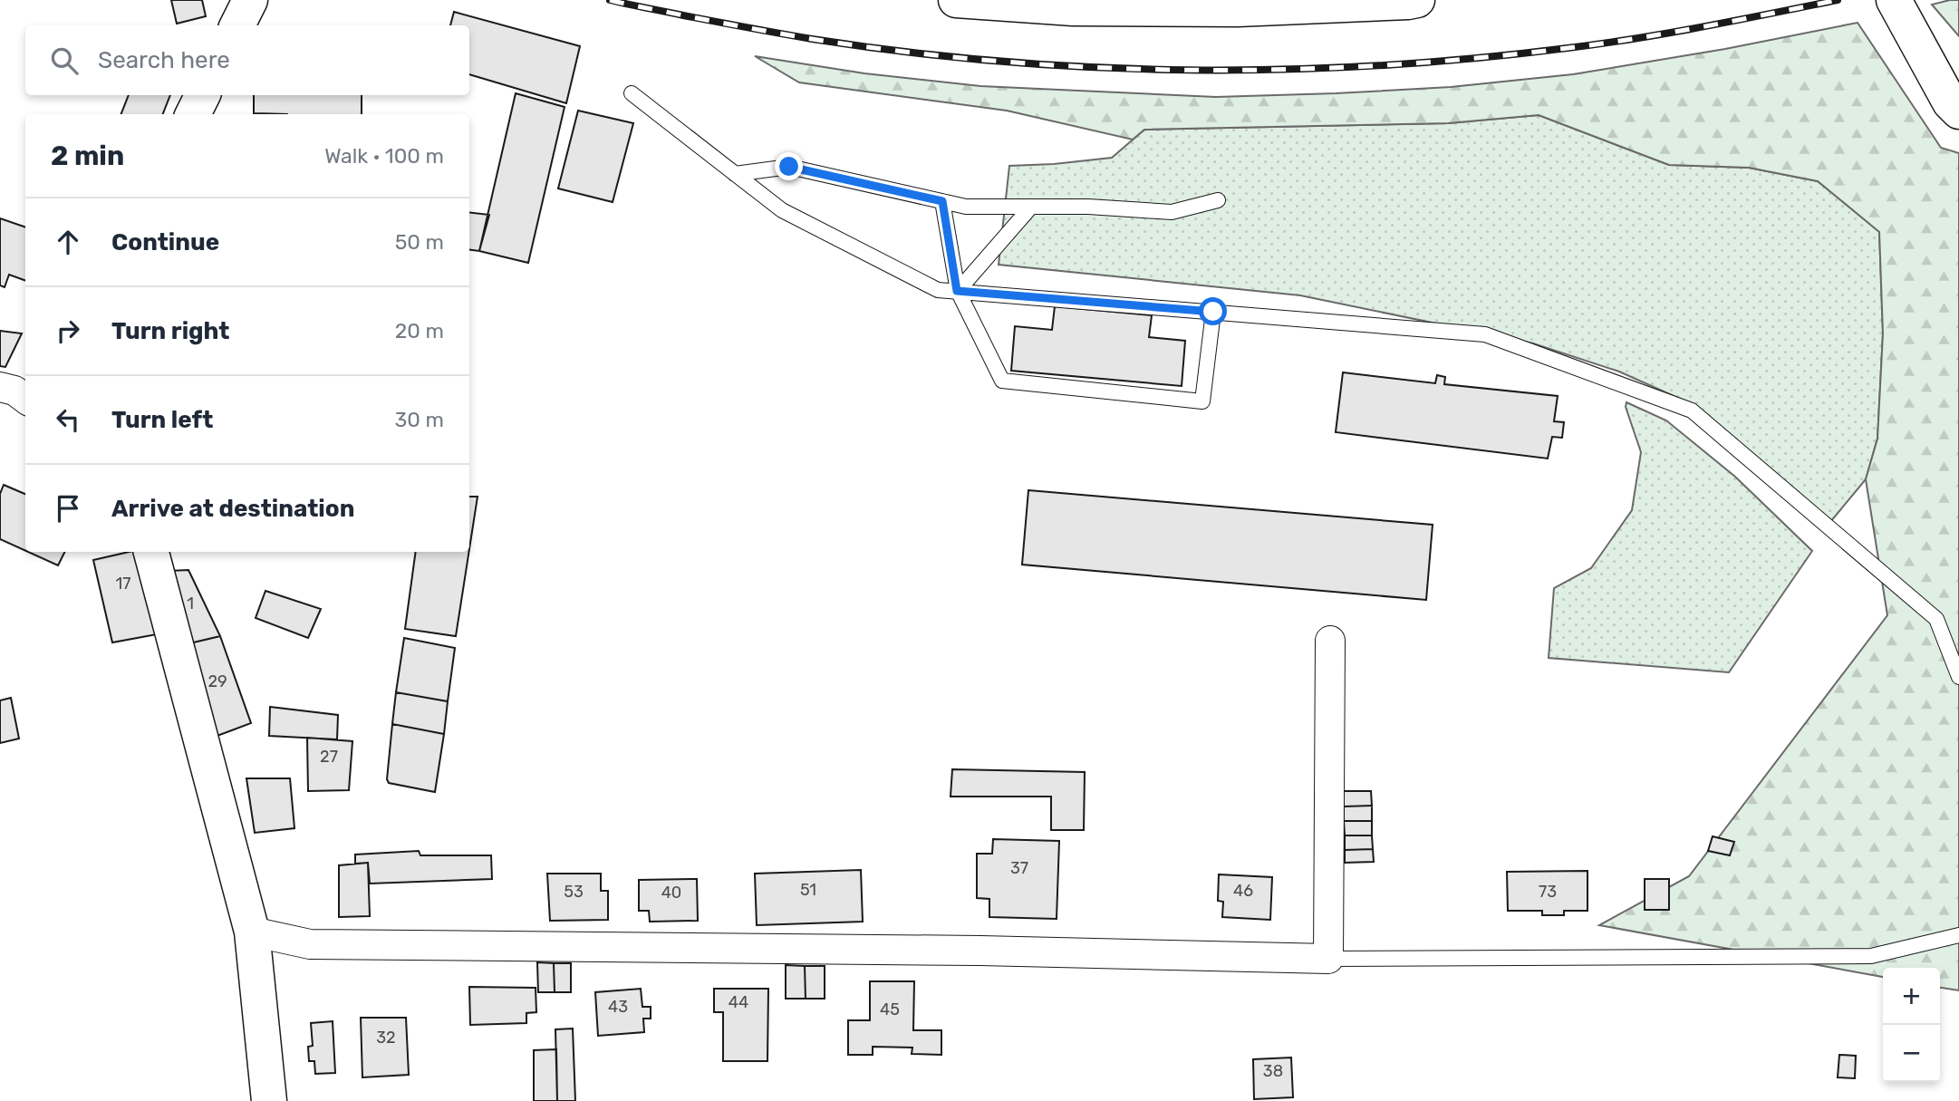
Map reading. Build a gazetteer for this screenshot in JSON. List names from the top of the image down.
{
  "house_numbers": [
    "17",
    "1",
    "29",
    "27",
    "37",
    "51",
    "46",
    "53",
    "73",
    "40",
    "44",
    "43",
    "45",
    "32",
    "38"
  ],
  "page": {
    "search": "Search here",
    "heading": ["2 min", "Walk · 100 m"],
    "list": [
      ["Continue", "50 m"],
      ["Turn right", "20 m"],
      ["Turn left", "30 m"],
      "Arrive at destination"
    ],
    "map_buttons": ["+", "−"]
  }
}
